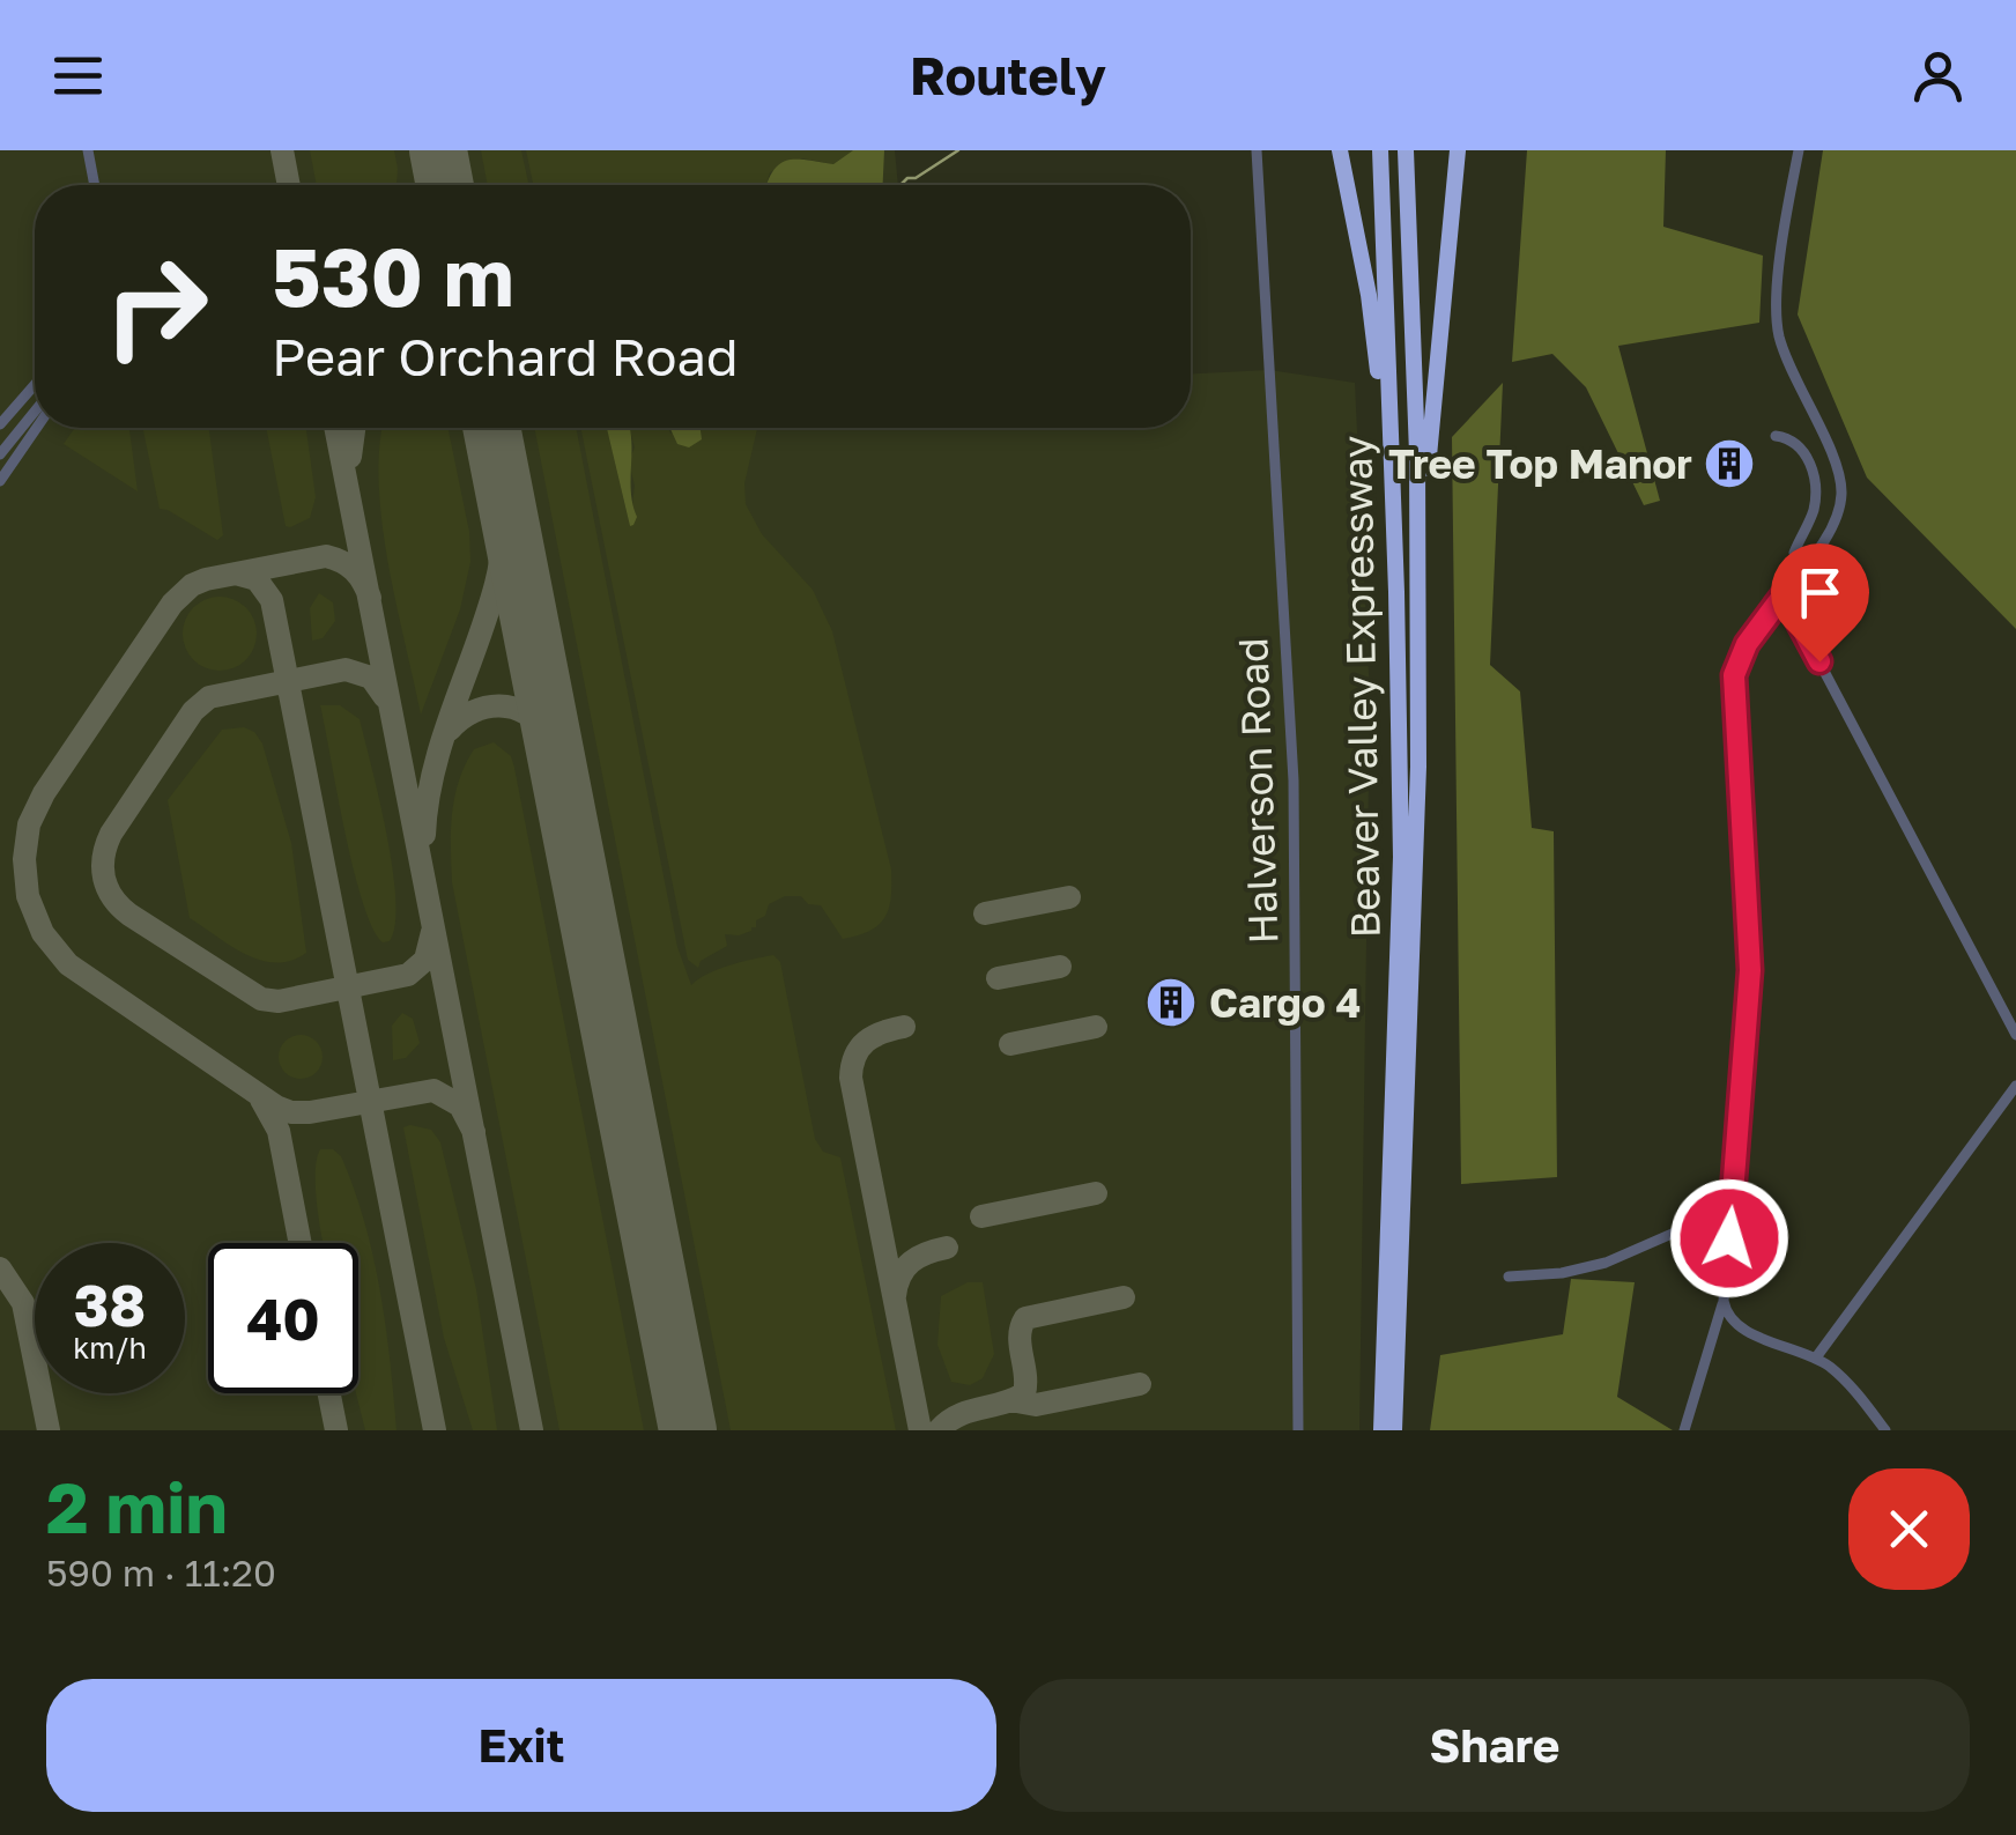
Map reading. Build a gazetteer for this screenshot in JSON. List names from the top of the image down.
{
  "streets": {
    "highway": ["Beaver Valley Expressway"],
    "street": ["Halverson Road"]
  },
  "places": {
    "building": ["Tree Top Manor", "Cargo 4"]
  },
  "page": {
    "header": "Routely",
    "turn": ["530 m", "Pear Orchard Road"],
    "speed": "38 km/h",
    "limit": "40",
    "heading": ["2 min", "590 m · 11:20"],
    "buttons": ["Exit", "Share"]
  }
}
